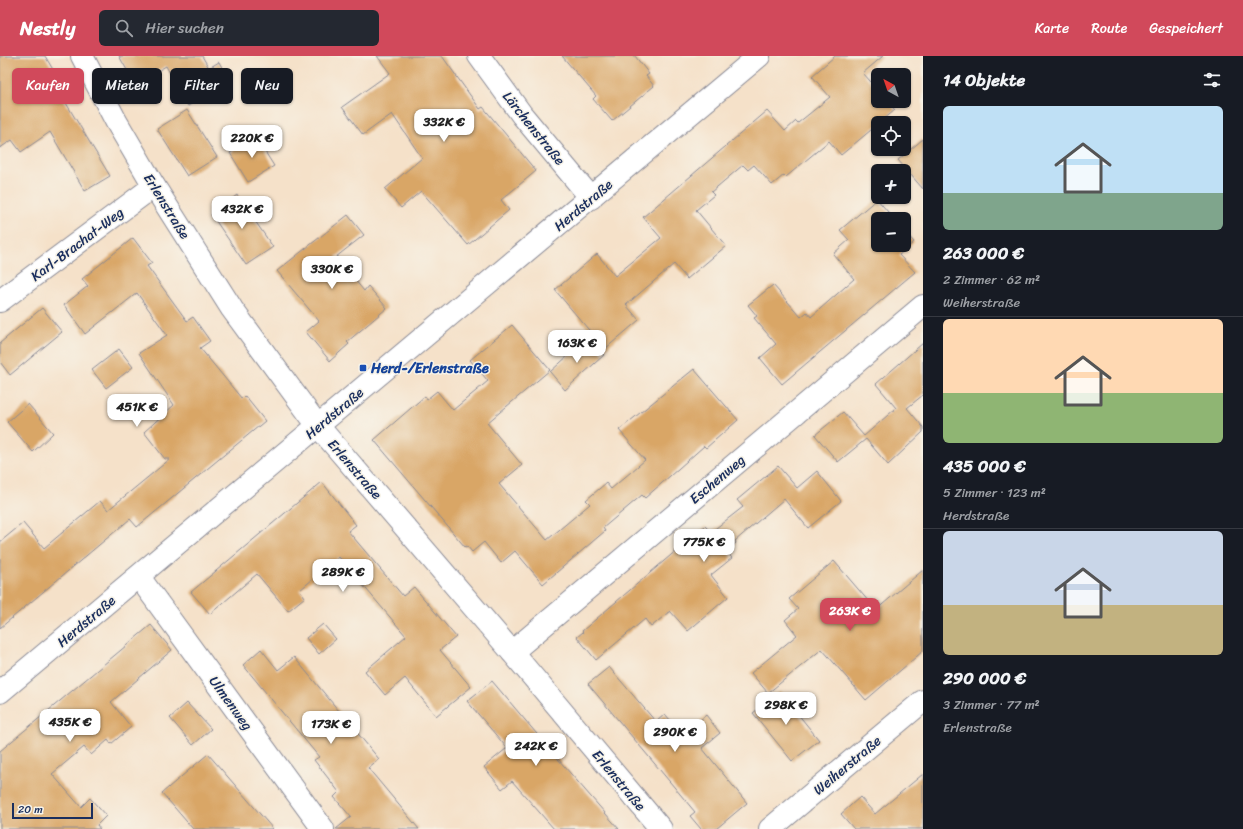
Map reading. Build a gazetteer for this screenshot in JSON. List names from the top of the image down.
{
  "streets": {
    "street": [
      "Lärchenstraße",
      "Herdstraße",
      "Erlenstraße",
      "Karl-Brachat-Weg",
      "Eschenweg",
      "Ulmenweg",
      "Weiherstraße"
    ]
  },
  "crossings": [
    ["Lärchenstraße", "Herdstraße"],
    ["Herdstraße", "Erlenstraße"],
    ["Herdstraße", "Ulmenweg"],
    ["Erlenstraße", "Karl-Brachat-Weg"],
    ["Erlenstraße", "Eschenweg"]
  ],
  "places": {
    "transit": ["Herd-/Erlenstraße"]
  },
  "scale_bar": "20 m",
  "north": "top left",
  "page": {
    "header": "Nestly",
    "search": "Hier suchen",
    "nav": ["Karte", "Route", "Gespeichert"],
    "heading": "14 Objekte",
    "map_buttons": ["+", "−"],
    "chip": [
      "Kaufen",
      "Mieten",
      "Filter",
      "Neu"
    ],
    "list": [
      {
        "name": "263 000 €",
        "note": "2 Zimmer · 62 m² · Weiherstraße"
      },
      {
        "name": "435 000 €",
        "note": "5 Zimmer · 123 m² · Herdstraße"
      },
      {
        "name": "290 000 €",
        "note": "3 Zimmer · 77 m² · Erlenstraße"
      }
    ],
    "price": [
      "332K €",
      "220K €",
      "432K €",
      "330K €",
      "163K €",
      "451K €",
      "775K €",
      "289K €",
      "263K €",
      "298K €",
      "435K €",
      "173K €",
      "290K €",
      "242K €"
    ],
    "scale": "20 m"
  }
}
